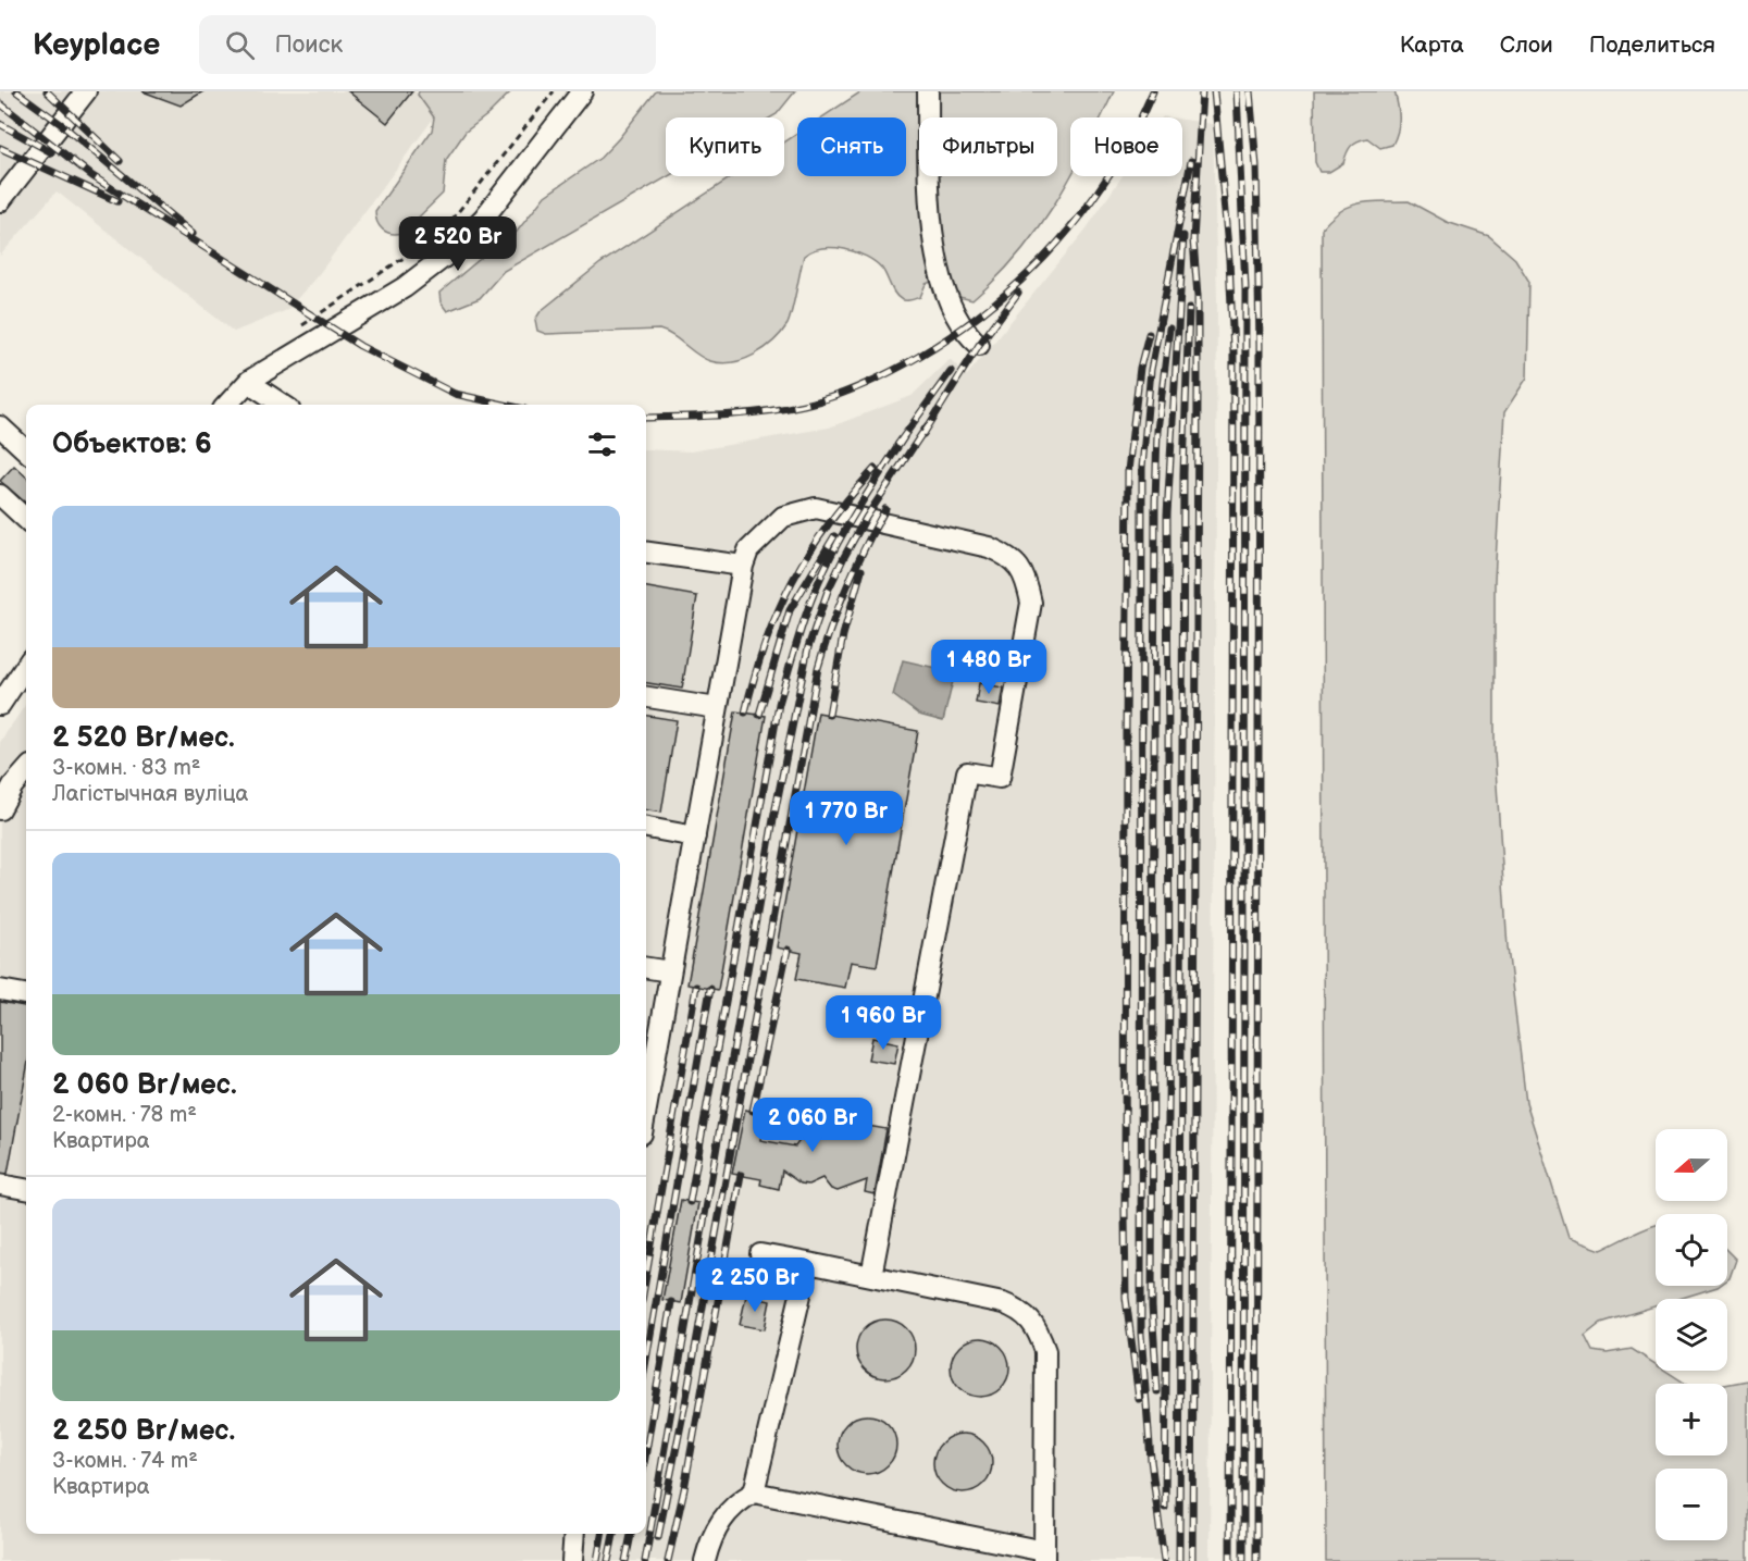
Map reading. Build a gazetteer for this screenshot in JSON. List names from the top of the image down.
{
  "north": "left",
  "page": {
    "header": "Keyplace",
    "search": "Поиск",
    "nav": ["Карта", "Слои", "Поделиться"],
    "chip": [
      "Купить",
      "Снять",
      "Фильтры",
      "Новое"
    ],
    "price": [
      "2 520 Br",
      "1 480 Br",
      "1 770 Br",
      "1 960 Br",
      "2 060 Br",
      "2 250 Br"
    ],
    "heading": "Объектов: 6",
    "list": [
      {
        "name": "2 520 Br/мес.",
        "note": "3-комн. · 83 m² · Лагістычная вуліца"
      },
      {
        "name": "2 060 Br/мес.",
        "note": "2-комн. · 78 m² · Квартира"
      },
      {
        "name": "2 250 Br/мес.",
        "note": "3-комн. · 74 m² · Квартира"
      }
    ],
    "map_buttons": ["+", "−"]
  }
}
